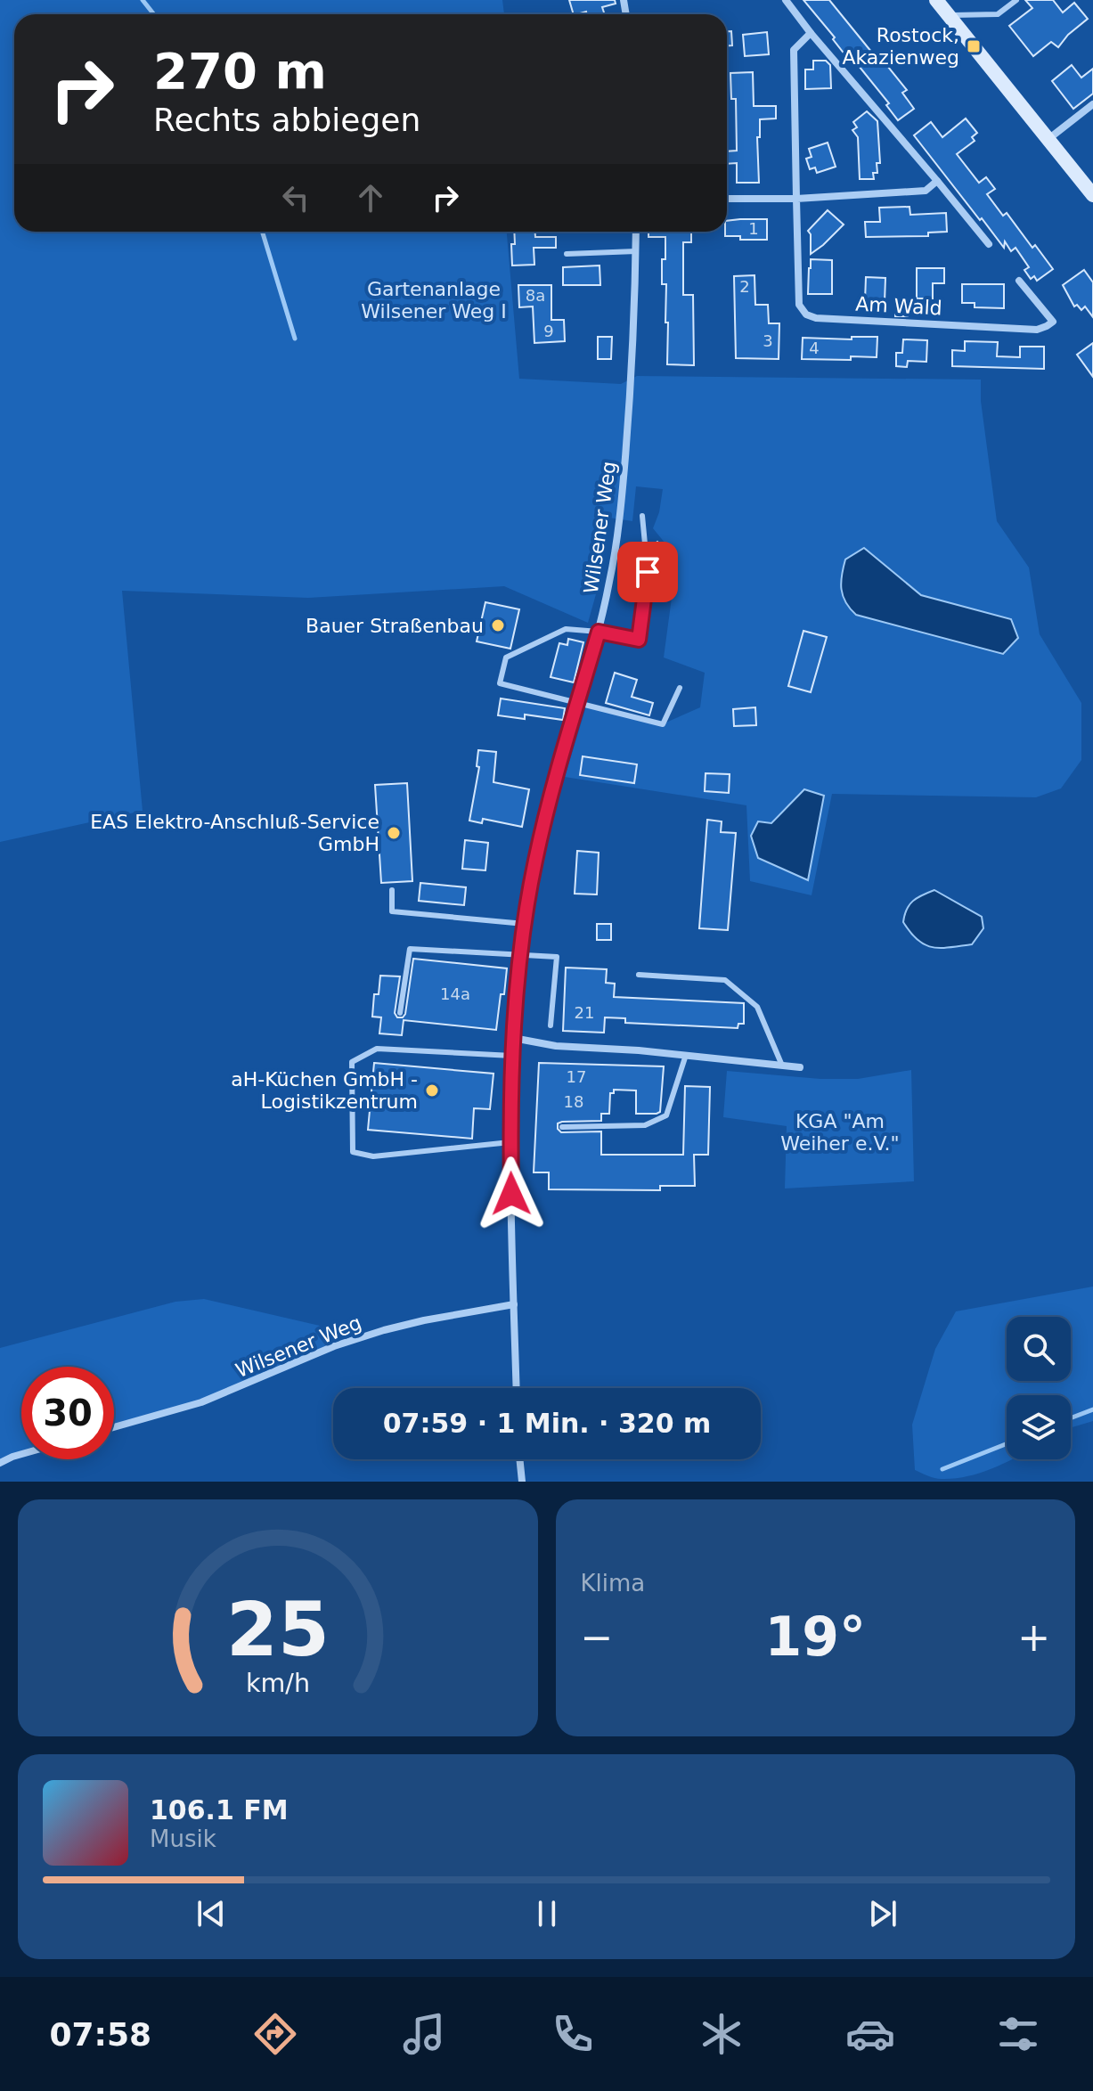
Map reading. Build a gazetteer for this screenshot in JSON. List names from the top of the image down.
{
  "streets": {
    "street": ["Am Wald", "Wilsener Weg"]
  },
  "parks": ["Gartenanlage Wilsener Weg I", "KGA \"Am Weiher e.V.\""],
  "places": {
    "transit": ["Rostock, Akazienweg"],
    "other": ["Bauer Straßenbau", "EAS Elektro-Anschluß-Service GmbH", "aH-Küchen GmbH - Logistikzentrum"]
  },
  "house_numbers": [
    "1",
    "2",
    "8a",
    "9",
    "3",
    "4",
    "14a",
    "21",
    "17",
    "18"
  ],
  "page": {
    "turn": ["270 m", "Rechts abbiegen"],
    "limit": "30",
    "trip": "07:59 · 1 Min. · 320 m",
    "tile": "Klima",
    "heat": ["−", "19°", "+"],
    "song": ["106.1 FM", "Musik"],
    "tabs": "07:58",
    "gauge": ["25", "km/h"]
  }
}
